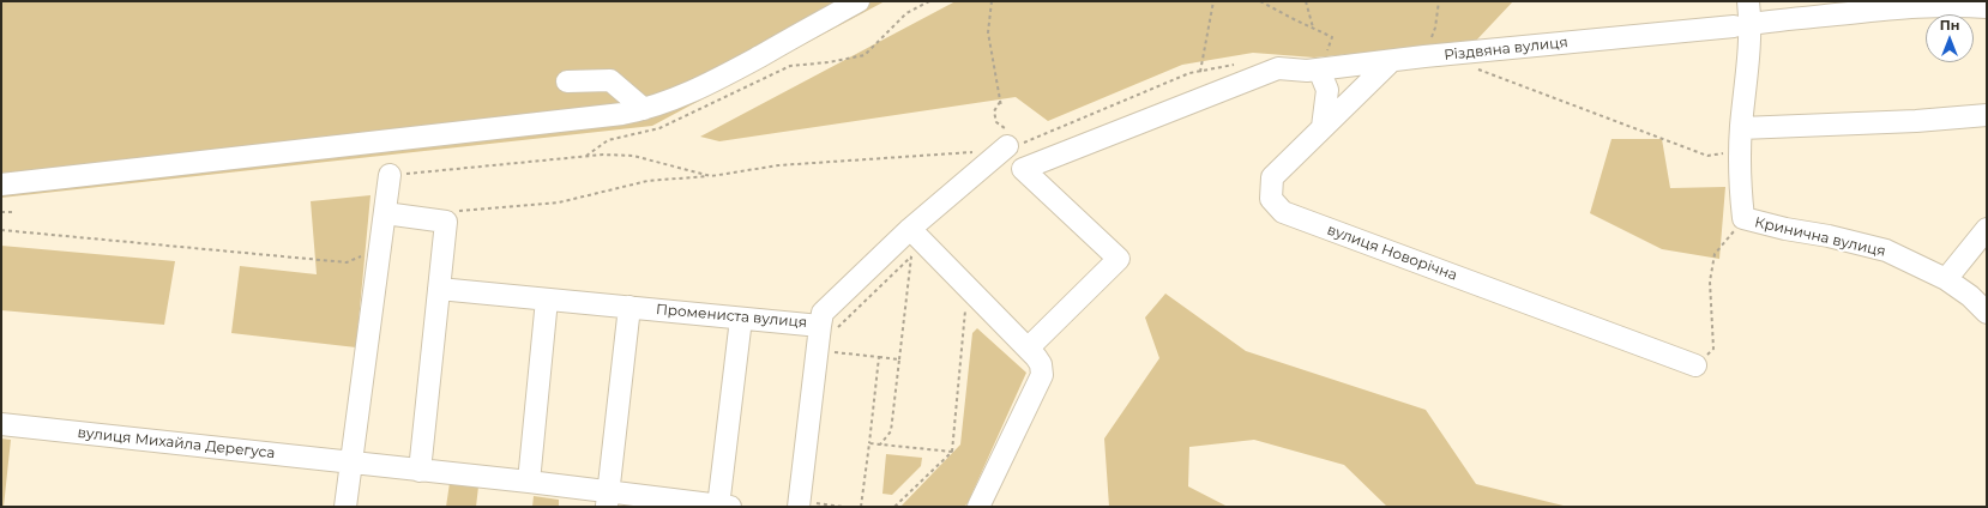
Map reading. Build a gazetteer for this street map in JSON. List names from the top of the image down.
{
  "streets": {
    "street": [
      "Різдвяна вулиця",
      "Кринична вулиця",
      "вулиця Новорічна",
      "Промениста вулиця",
      "вулиця Михайла Дерегуса"
    ]
  },
  "crossings": [
    ["Різдвяна вулиця", "Кринична вулиця"],
    ["Різдвяна вулиця", "вулиця Новорічна"]
  ],
  "north": "top"
}
